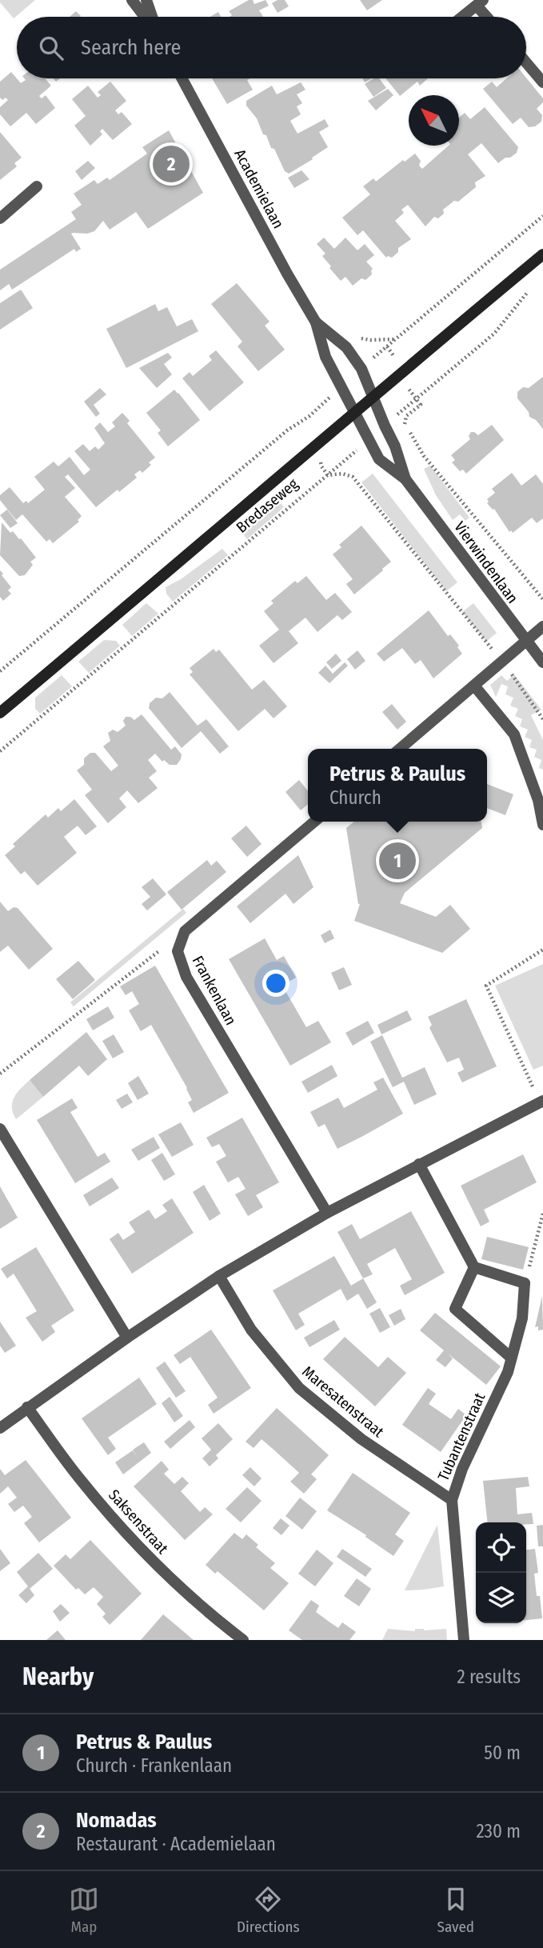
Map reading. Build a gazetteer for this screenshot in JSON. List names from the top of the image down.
{
  "streets": {
    "street": [
      "Academielaan",
      "Bredaseweg",
      "Vierwindenlaan",
      "Frankenlaan",
      "Maresatenstraat",
      "Tubantenstraat",
      "Saksenstraat"
    ]
  },
  "crossings": [
    ["Academielaan", "Bredaseweg"],
    ["Academielaan", "Vierwindenlaan"],
    ["Bredaseweg", "Vierwindenlaan"],
    ["Maresatenstraat", "Tubantenstraat"]
  ],
  "north": "top left",
  "page": {
    "search": "Search here",
    "pins": ["2", "1"],
    "popup": ["Petrus & Paulus", "Church"],
    "heading": ["Nearby", "2 results"],
    "list": [
      {
        "mark": "1",
        "name": "Petrus & Paulus",
        "note": "Church · Frankenlaan",
        "value": "50 m"
      },
      {
        "mark": "2",
        "name": "Nomadas",
        "note": "Restaurant · Academielaan",
        "value": "230 m"
      }
    ],
    "nav": ["Map", "Directions", "Saved"]
  }
}
